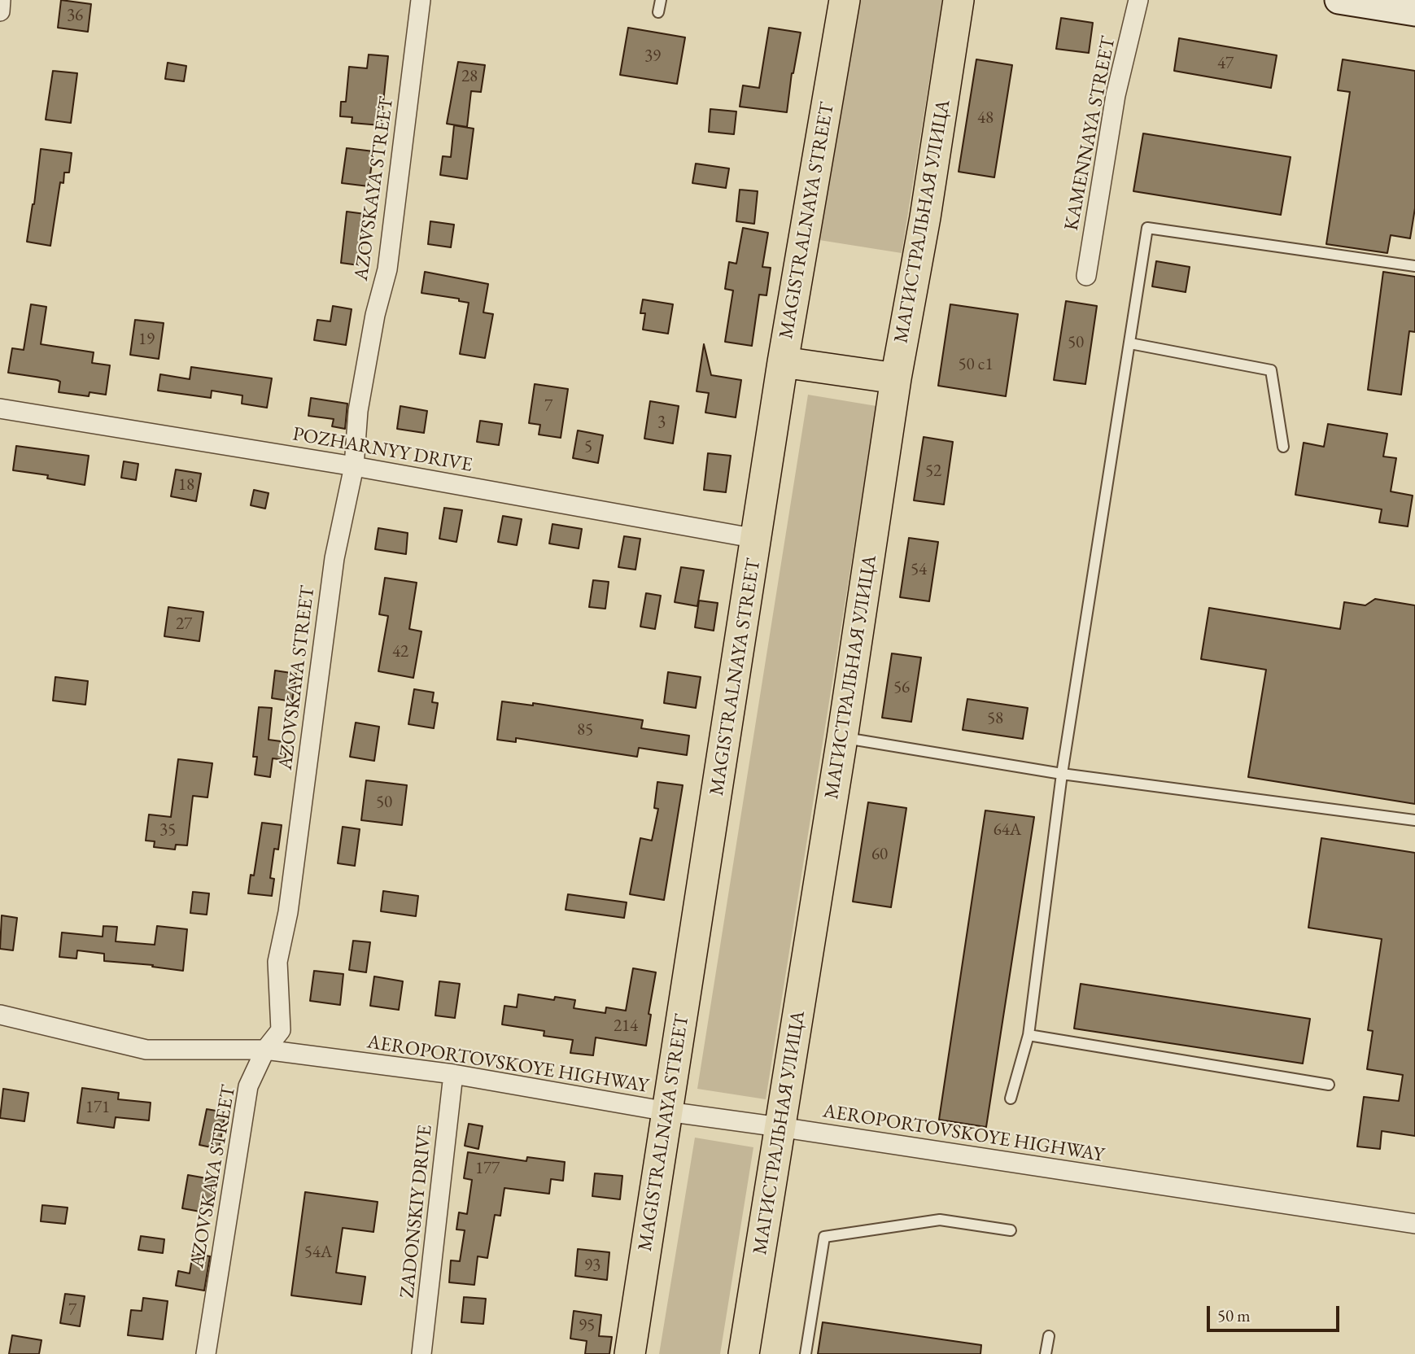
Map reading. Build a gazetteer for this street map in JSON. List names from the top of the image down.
{
  "streets": {
    "main road": ["MAGISTRALNAYA STREET", "МАГИСТРАЛЬНАЯ УЛИЦА"],
    "street": [
      "KAMENNAYA STREET",
      "AZOVSKAYA STREET",
      "POZHARNYY DRIVE",
      "AEROPORTOVSKOYE HIGHWAY",
      "ZADONSKIY DRIVE"
    ]
  },
  "crossings": [
    ["AZOVSKAYA STREET", "POZHARNYY DRIVE"],
    ["AZOVSKAYA STREET", "AEROPORTOVSKOYE HIGHWAY"],
    ["MAGISTRALNAYA STREET", "POZHARNYY DRIVE"],
    ["MAGISTRALNAYA STREET", "AEROPORTOVSKOYE HIGHWAY"],
    ["МАГИСТРАЛЬНАЯ УЛИЦА", "AEROPORTOVSKOYE HIGHWAY"],
    ["AEROPORTOVSKOYE HIGHWAY", "ZADONSKIY DRIVE"]
  ],
  "house_numbers": [
    "36",
    "39",
    "47",
    "28",
    "48",
    "19",
    "50",
    "50 с1",
    "7",
    "3",
    "5",
    "52",
    "18",
    "54",
    "27",
    "42",
    "56",
    "58",
    "85",
    "50",
    "35",
    "64А",
    "60",
    "214",
    "171",
    "177",
    "54А",
    "93",
    "7",
    "95"
  ],
  "scale_bar": "50 m"
}
